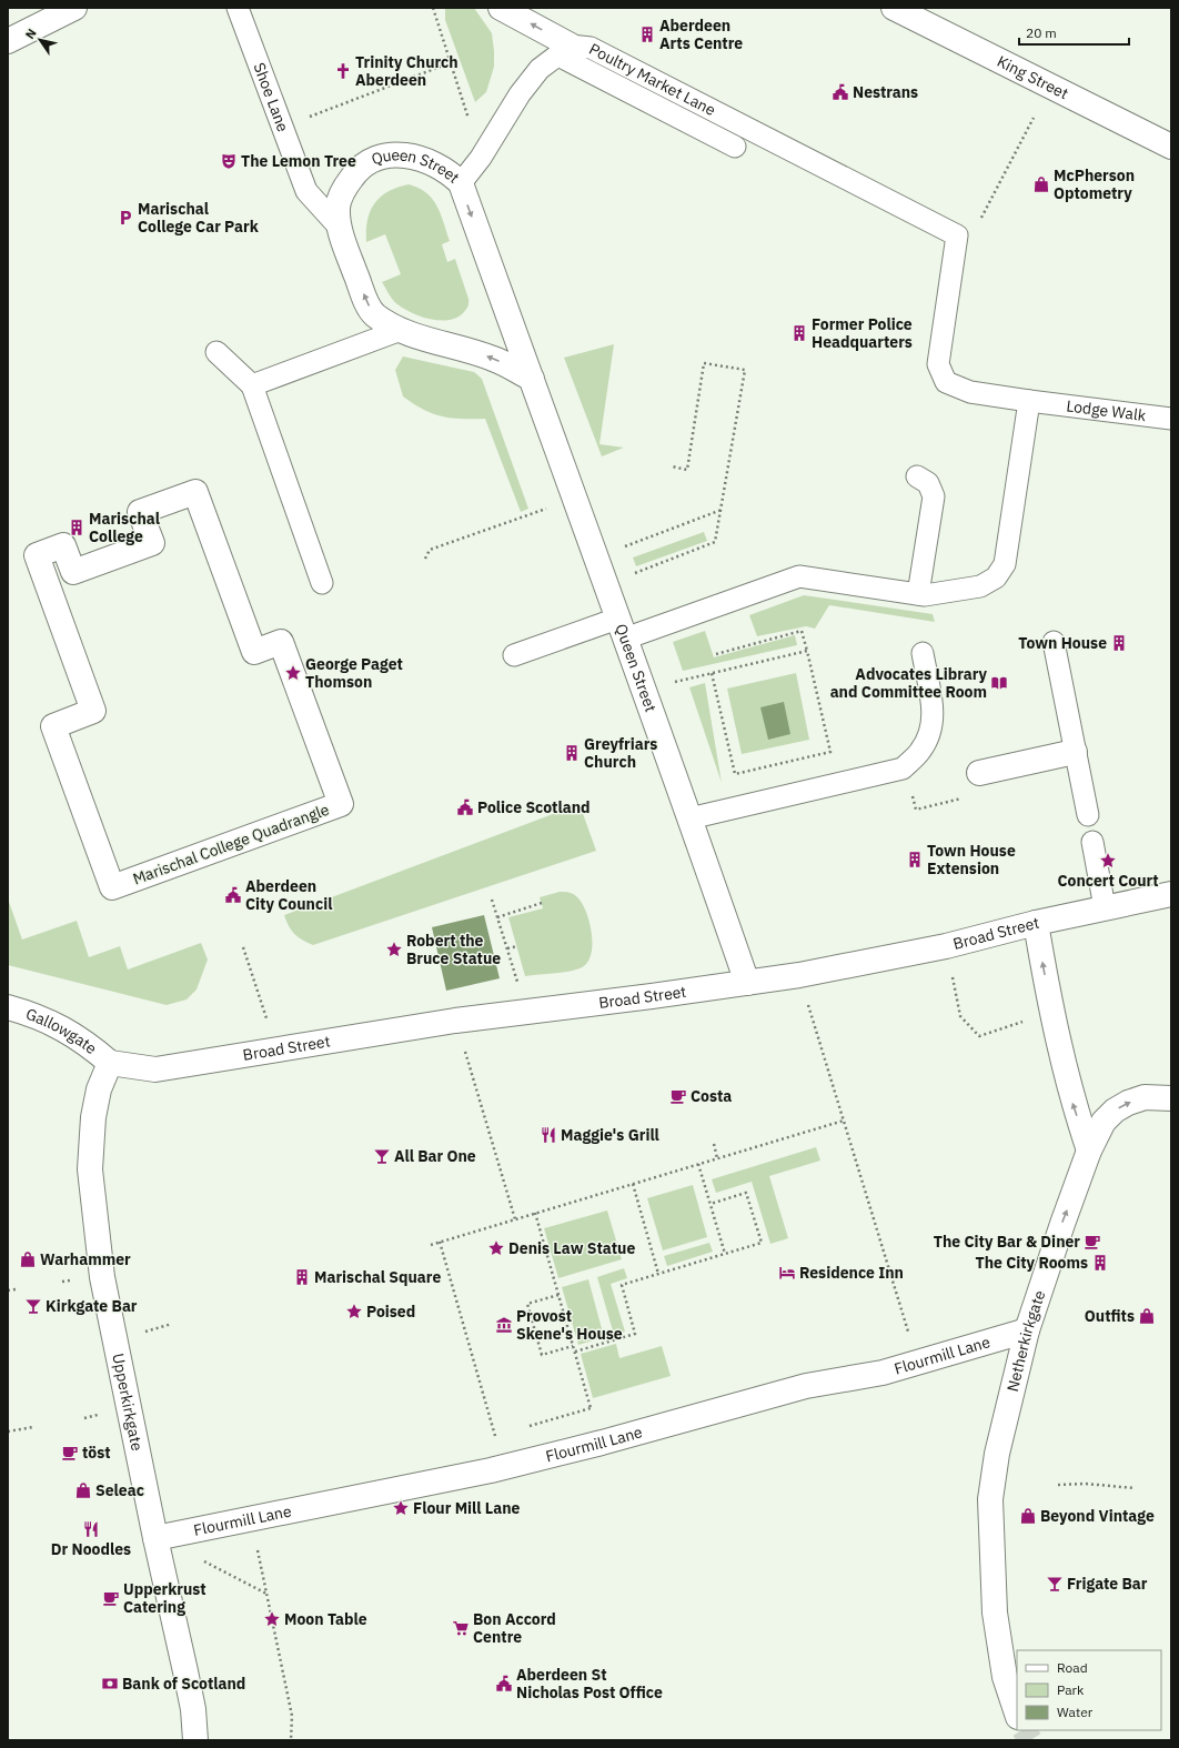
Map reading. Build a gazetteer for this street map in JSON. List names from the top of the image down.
{
  "streets": {
    "street": [
      "King Street",
      "Queen Street",
      "Marischal College Quadrangle",
      "Broad Street",
      "Gallowgate",
      "Netherkirkgate",
      "Flourmill Lane",
      "Upperkirkgate"
    ],
    "lane": ["Poultry Market Lane", "Shoe Lane", "Lodge Walk"]
  },
  "crossings": [
    ["Poultry Market Lane", "Lodge Walk"],
    ["Shoe Lane", "Queen Street"],
    ["Queen Street", "Broad Street"],
    ["Broad Street", "Gallowgate"],
    ["Broad Street", "Upperkirkgate"],
    ["Gallowgate", "Upperkirkgate"],
    ["Netherkirkgate", "Flourmill Lane"],
    ["Flourmill Lane", "Upperkirkgate"]
  ],
  "one_way": ["Netherkirkgate"],
  "places": {
    "building": [
      "Aberdeen Arts Centre",
      "Former Police Headquarters",
      "Marischal College",
      "Town House",
      "Greyfriars Church",
      "Town House Extension",
      "The City Rooms",
      "Marischal Square"
    ],
    "church": ["Trinity Church Aberdeen"],
    "public building": [
      "Nestrans",
      "Police Scotland",
      "Aberdeen City Council",
      "Aberdeen St Nicholas Post Office"
    ],
    "theatre": ["The Lemon Tree"],
    "shop": [
      "McPherson Optometry",
      "Warhammer",
      "Outfits",
      "Seleac",
      "Beyond Vintage"
    ],
    "parking": ["Marischal College Car Park"],
    "place": [
      "George Paget Thomson",
      "Concert Court",
      "Robert the Bruce Statue",
      "Denis Law Statue",
      "Poised",
      "Flour Mill Lane",
      "Moon Table"
    ],
    "library": ["Advocates Library and Committee Room"],
    "cafe": [
      "Costa",
      "The City Bar & Diner",
      "töst",
      "Upperkrust Catering"
    ],
    "restaurant": ["Maggie's Grill", "Dr Noodles"],
    "bar": ["All Bar One", "Kirkgate Bar", "Frigate Bar"],
    "hotel": ["Residence Inn"],
    "museum": ["Provost Skene's House"],
    "supermarket": ["Bon Accord Centre"],
    "bank": ["Bank of Scotland"]
  },
  "legend": ["Road", "Park", "Water"],
  "scale_bar": "20 m",
  "north": "top left"
}
